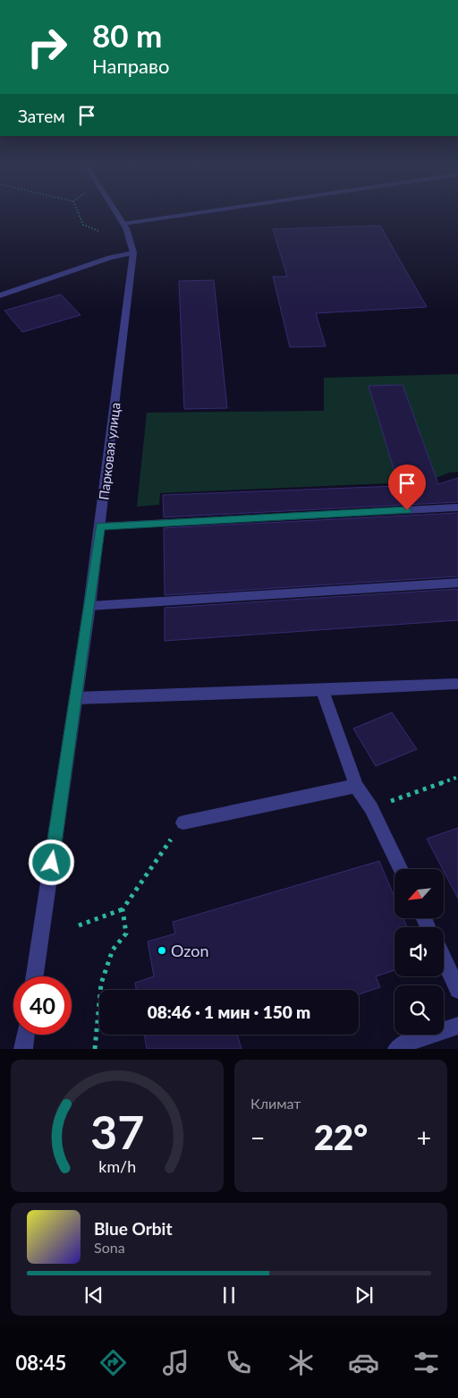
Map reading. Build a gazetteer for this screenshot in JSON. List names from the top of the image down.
{
  "streets": {
    "street": ["Парковая улица"]
  },
  "places": ["Ozon"],
  "north": "bottom left",
  "page": {
    "turn": ["80 m", "Направо"],
    "then": "Затем",
    "limit": "40",
    "trip": "08:46 · 1 мин · 150 m",
    "tile": "Климат",
    "heat": ["−", "22°", "+"],
    "song": ["Blue Orbit", "Sona"],
    "tabs": "08:45",
    "gauge": ["37", "km/h"]
  }
}
